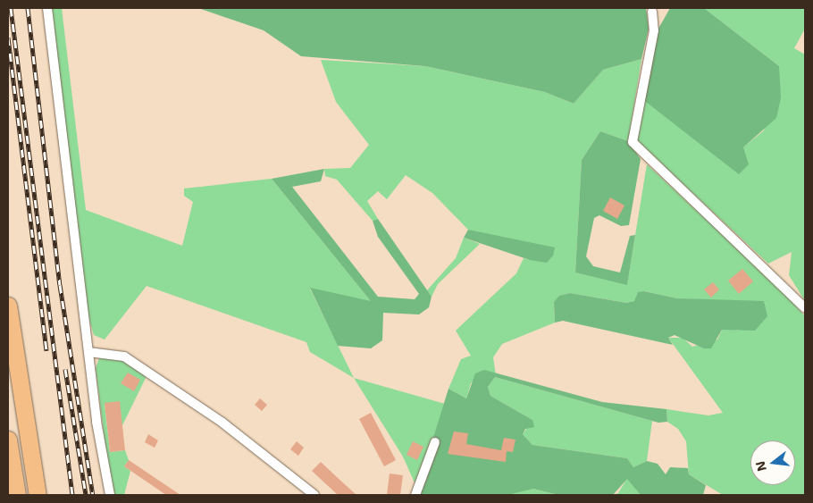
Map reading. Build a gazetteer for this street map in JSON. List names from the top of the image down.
{
  "north": "left"
}
